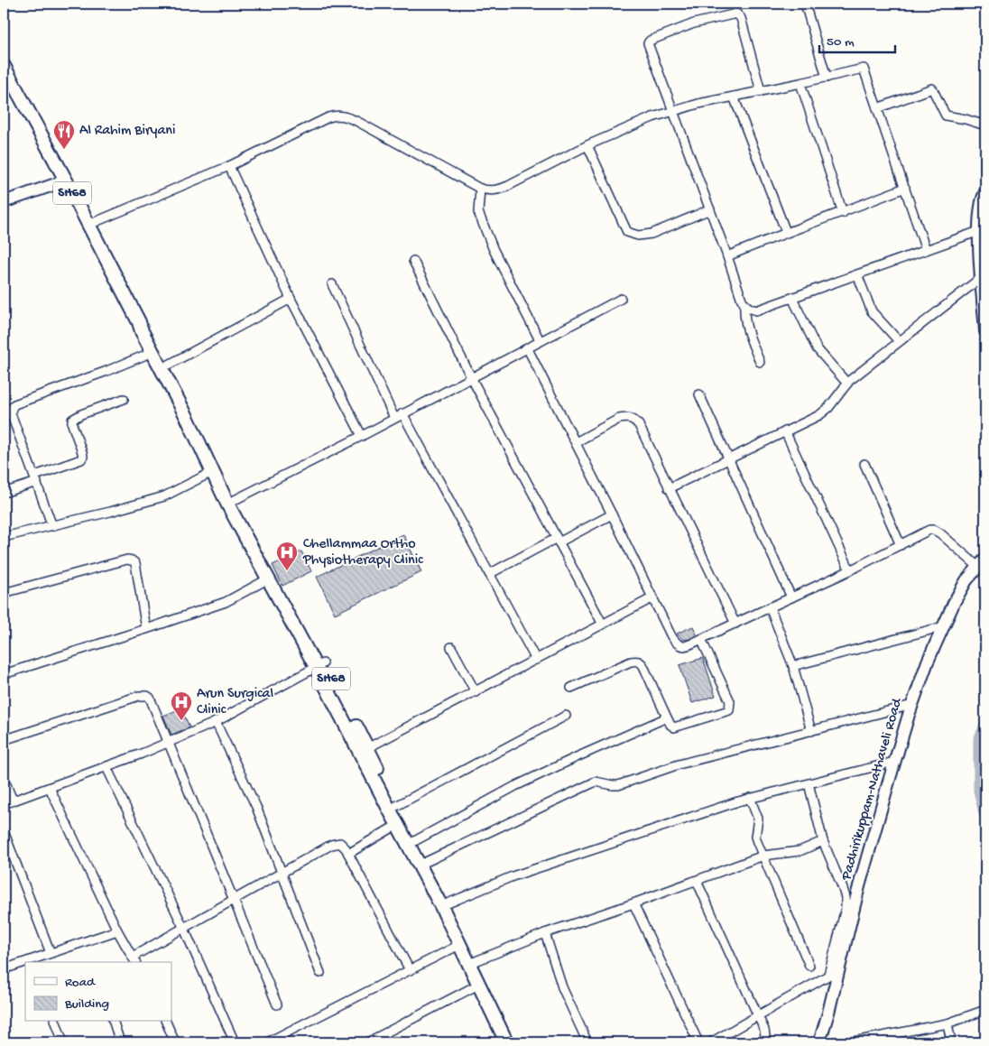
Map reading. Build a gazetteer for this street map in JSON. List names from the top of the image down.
{
  "streets": {
    "main road": ["SH68"],
    "street": ["Padhirikuppam-Nathaveli Road"]
  },
  "places": {
    "restaurant": ["Al Rahim Biryani"],
    "hospital": ["Chellammaa Ortho Physiotherapy Clinic", "Arun Surgical Clinic"]
  },
  "legend": ["Road", "Building"],
  "scale_bar": "50 m"
}
